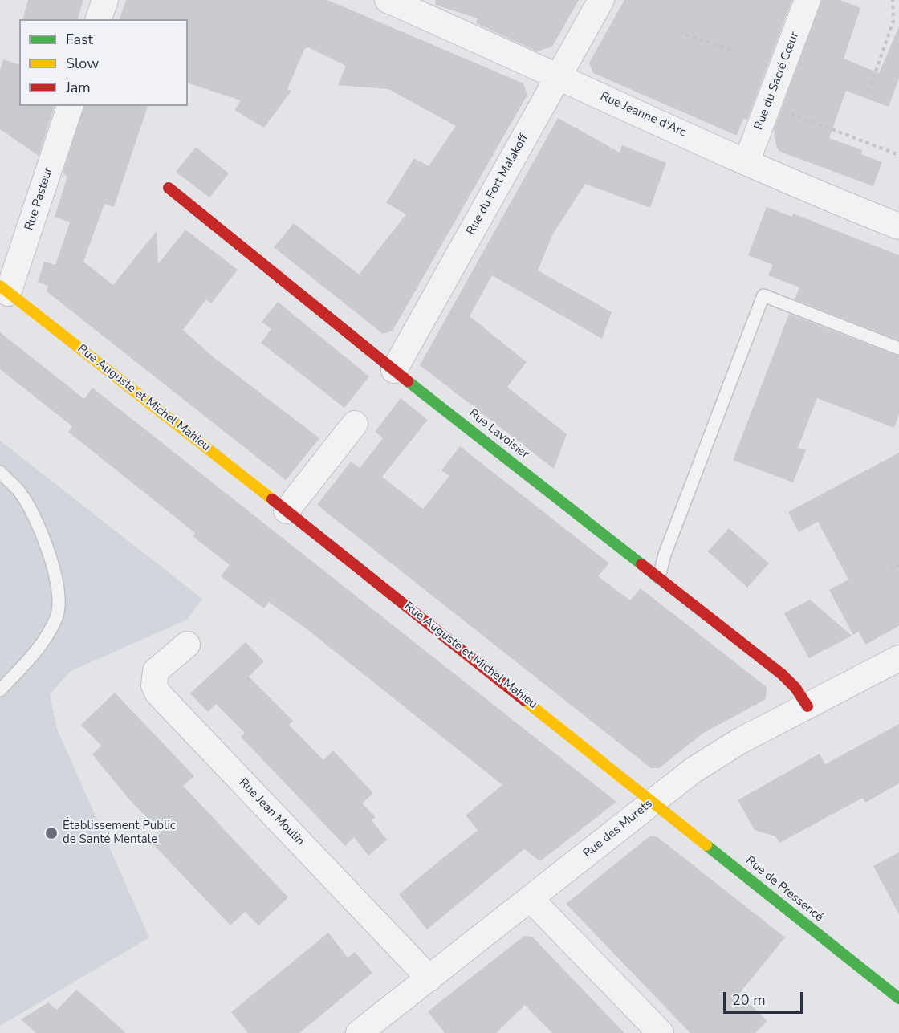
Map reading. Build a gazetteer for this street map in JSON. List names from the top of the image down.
{
  "streets": {
    "street": [
      "Rue du Sacré Cœur",
      "Rue Jeanne d'Arc",
      "Rue du Fort Malakoff",
      "Rue Pasteur",
      "Rue Auguste et Michel Mahieu",
      "Rue Lavoisier",
      "Rue Jean Moulin",
      "Rue des Murets",
      "Rue de Pressencé"
    ]
  },
  "crossings": [
    ["Rue du Sacré Cœur", "Rue Jeanne d'Arc"],
    ["Rue Jeanne d'Arc", "Rue du Fort Malakoff"],
    ["Rue du Fort Malakoff", "Rue Lavoisier"],
    ["Rue Pasteur", "Rue Auguste et Michel Mahieu"],
    ["Rue Auguste et Michel Mahieu", "Rue des Murets"],
    ["Rue Auguste et Michel Mahieu", "Rue de Pressencé"],
    ["Rue Lavoisier", "Rue des Murets"],
    ["Rue Jean Moulin", "Rue des Murets"],
    ["Rue des Murets", "Rue de Pressencé"]
  ],
  "places": ["Établissement Public de Santé Mentale"],
  "legend": ["Fast", "Slow", "Jam"],
  "scale_bar": "20 m"
}
